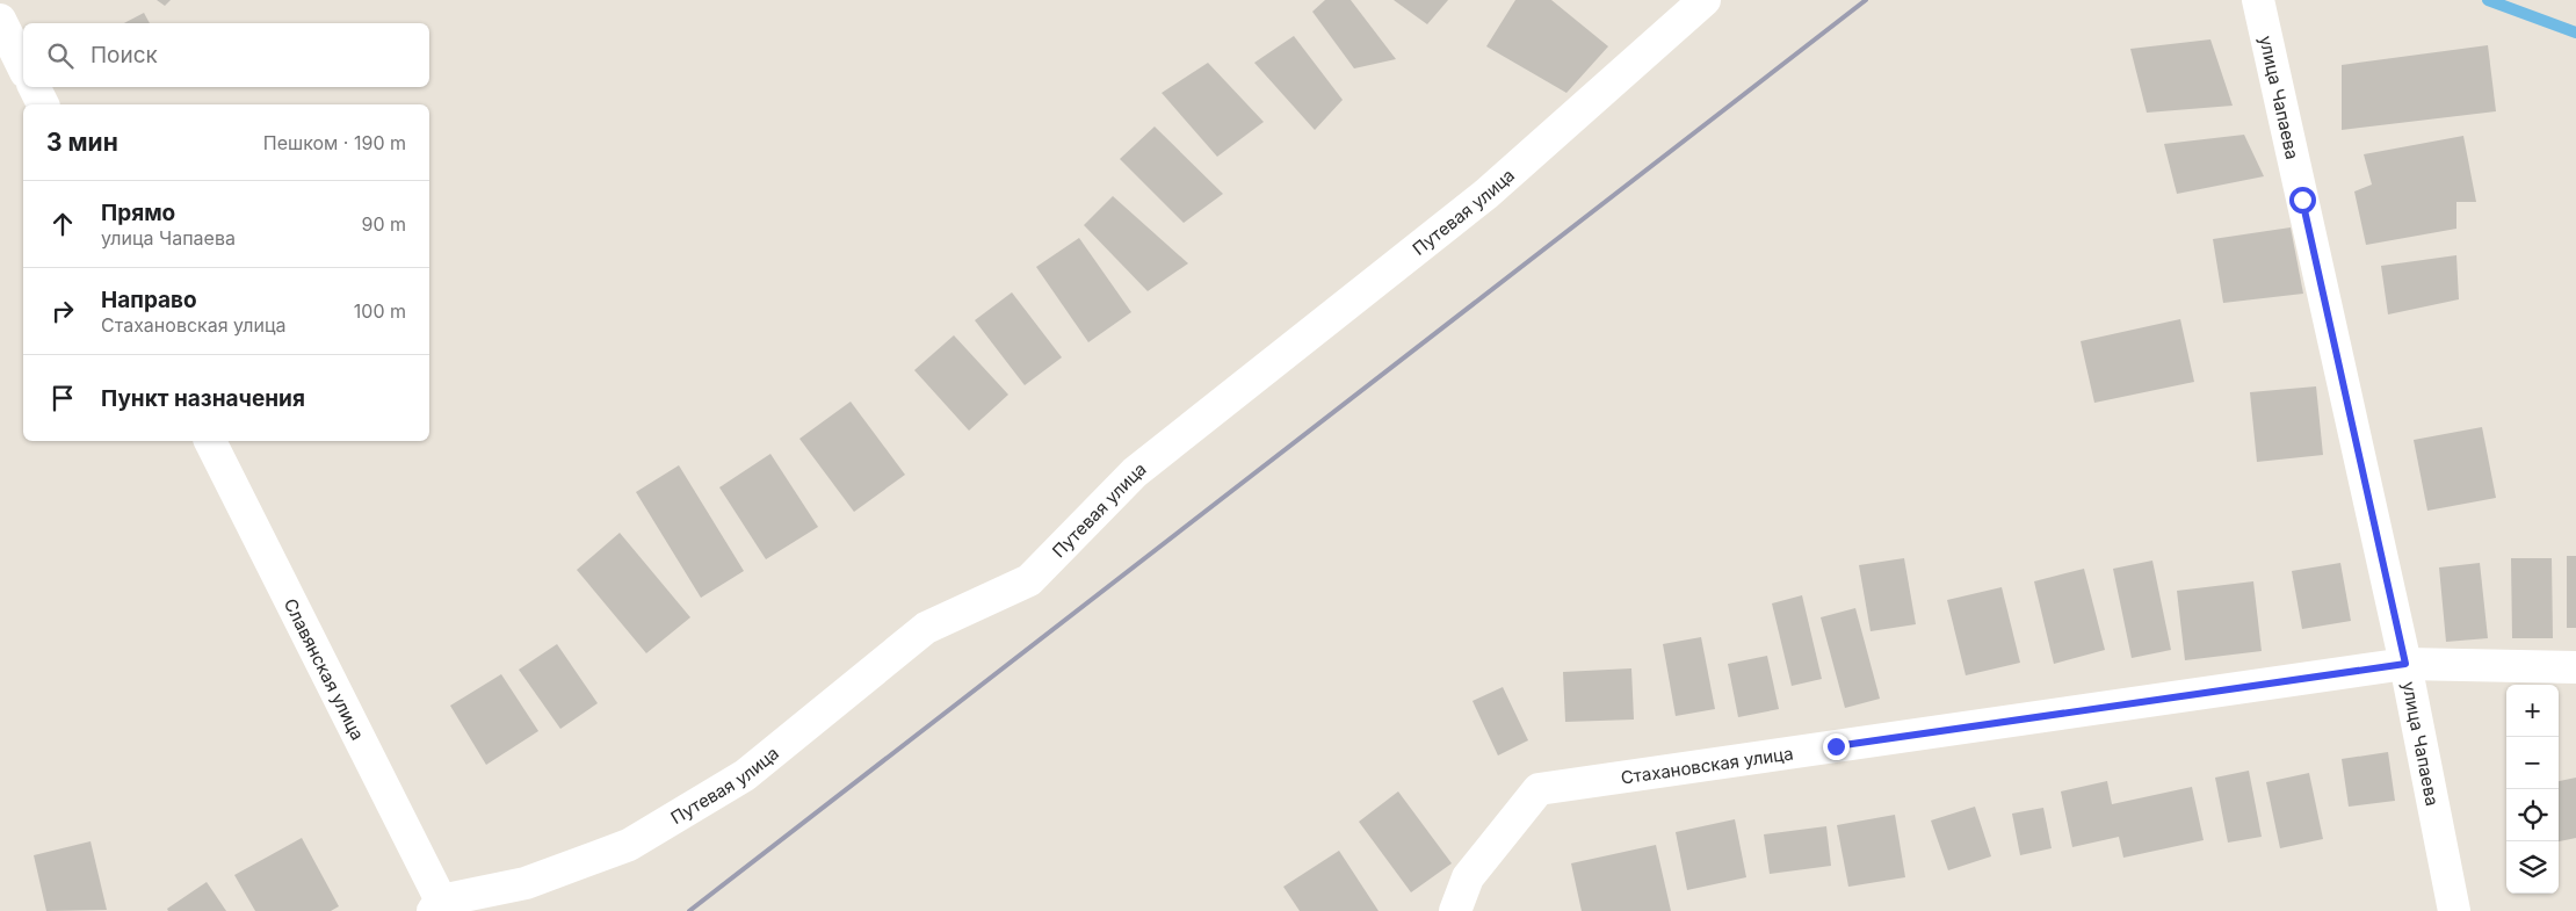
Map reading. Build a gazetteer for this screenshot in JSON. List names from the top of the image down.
{
  "streets": {
    "street": [
      "улица Чапаева",
      "Путевая улица",
      "Славянская улица",
      "Стахановская улица"
    ]
  },
  "crossings": [
    ["улица Чапаева", "Стахановская улица"],
    ["Путевая улица", "Славянская улица"]
  ],
  "page": {
    "search": "Поиск",
    "heading": ["3 мин", "Пешком · 190 m"],
    "list": [
      ["Прямо", "улица Чапаева", "90 m"],
      ["Направо", "Стахановская улица", "100 m"],
      "Пункт назначения"
    ],
    "map_buttons": ["+", "−"]
  }
}
